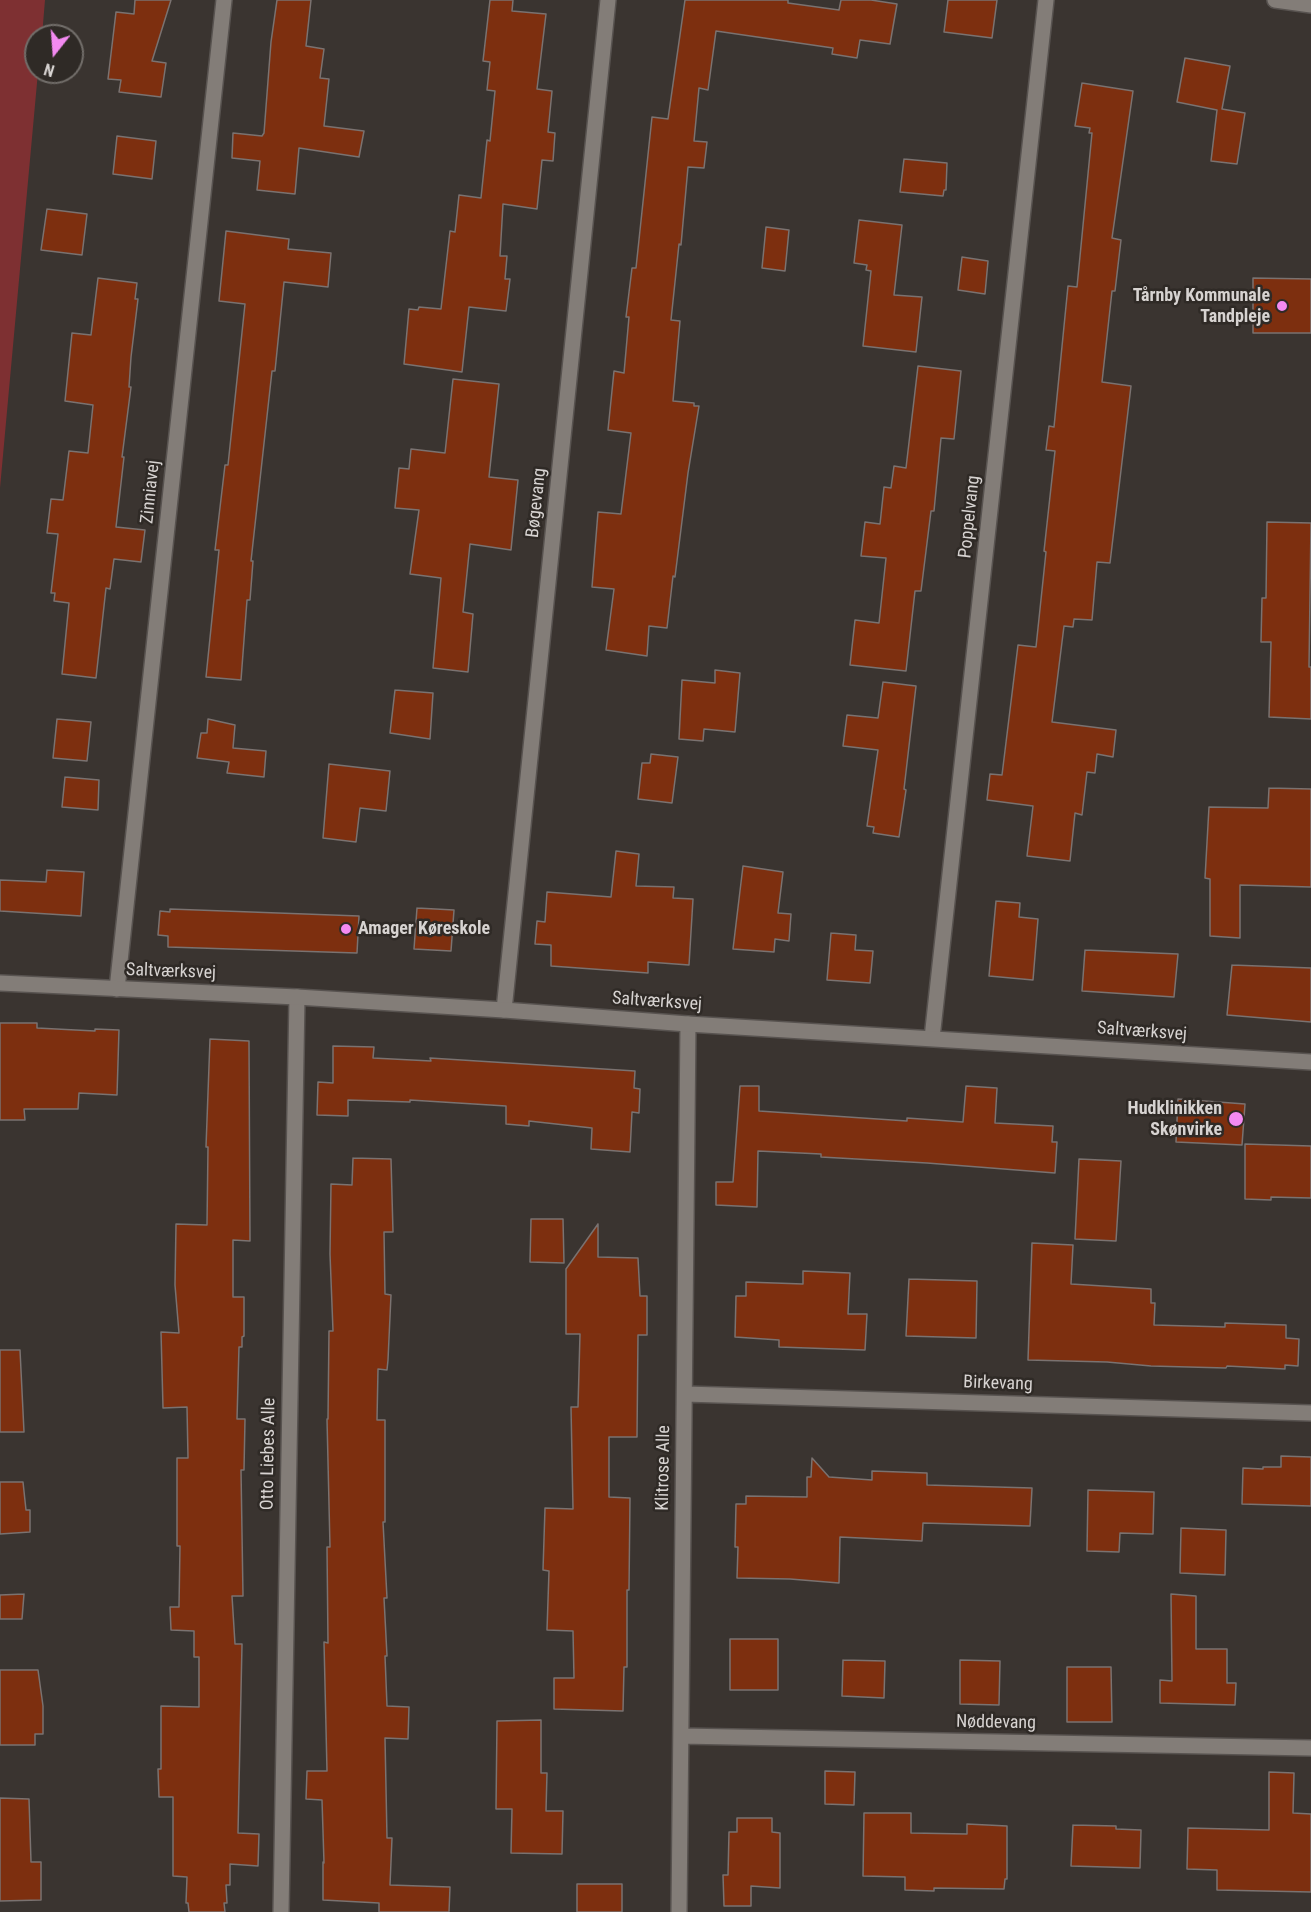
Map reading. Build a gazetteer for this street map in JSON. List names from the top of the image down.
{
  "streets": {
    "street": [
      "Zinniavej",
      "Bøgevang",
      "Poppelvang",
      "Saltværksvej",
      "Birkevang",
      "Otto Liebes Alle",
      "Klitrose Alle",
      "Nøddevang"
    ]
  },
  "crossings": [
    ["Zinniavej", "Saltværksvej"],
    ["Bøgevang", "Saltværksvej"],
    ["Poppelvang", "Saltværksvej"],
    ["Saltværksvej", "Otto Liebes Alle"],
    ["Saltværksvej", "Klitrose Alle"],
    ["Birkevang", "Klitrose Alle"],
    ["Klitrose Alle", "Nøddevang"]
  ],
  "places": ["Tårnby Kommunale Tandpleje", "Amager Køreskole", "Hudklinikken Skønvirke"],
  "north": "bottom"
}
